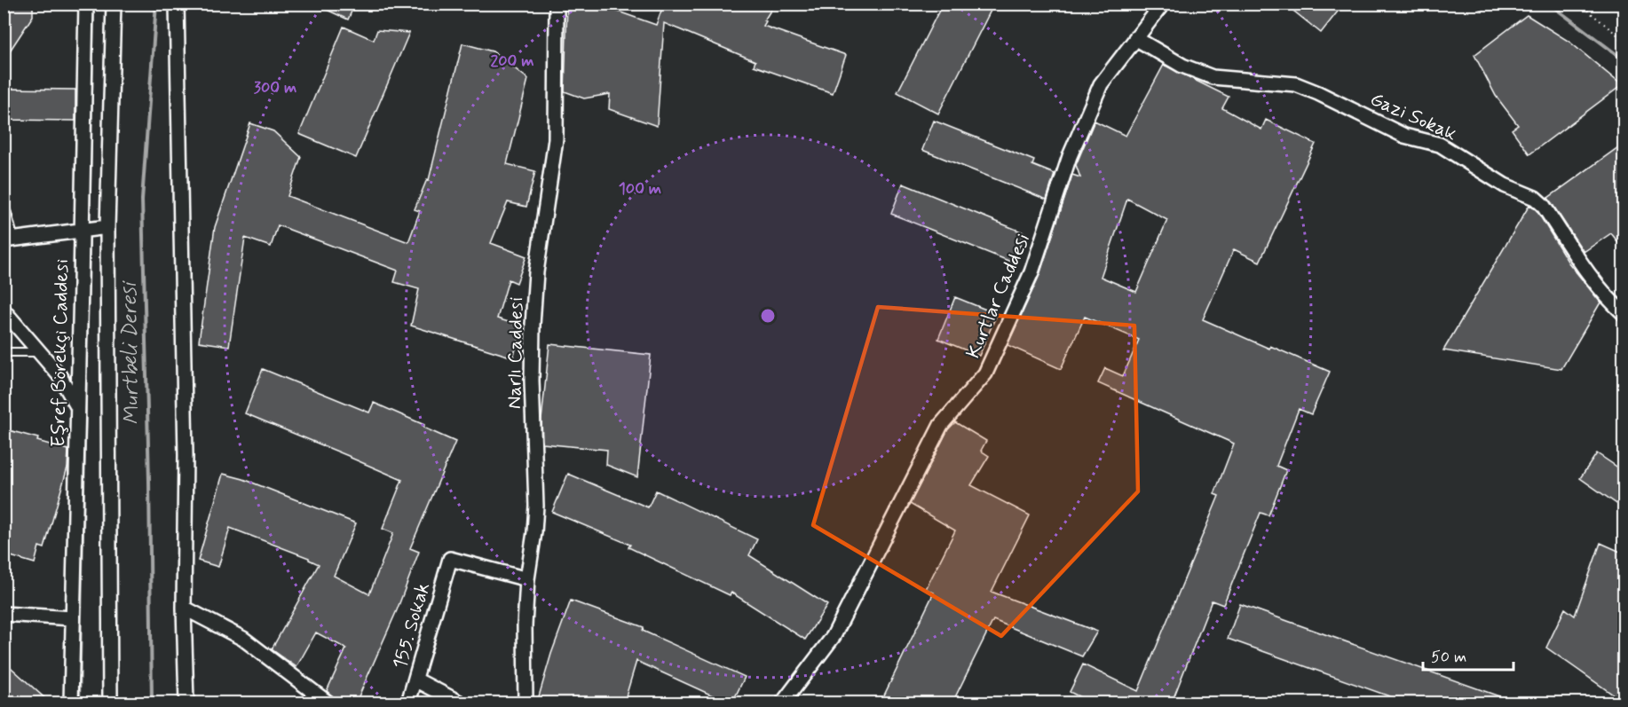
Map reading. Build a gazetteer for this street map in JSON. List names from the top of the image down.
{
  "streets": {
    "street": [
      "Gazi Sokak",
      "Kurtlar Caddesi",
      "Eşref Börekçi Caddesi",
      "Narlı Caddesi",
      "155. Sokak"
    ]
  },
  "crossings": [
    ["Gazi Sokak", "Kurtlar Caddesi"],
    ["Narlı Caddesi", "155. Sokak"]
  ],
  "water": ["Murtbeli Deresi"],
  "scale_bar": "50 m",
  "rings": ["200 m", "300 m", "100 m"]
}
